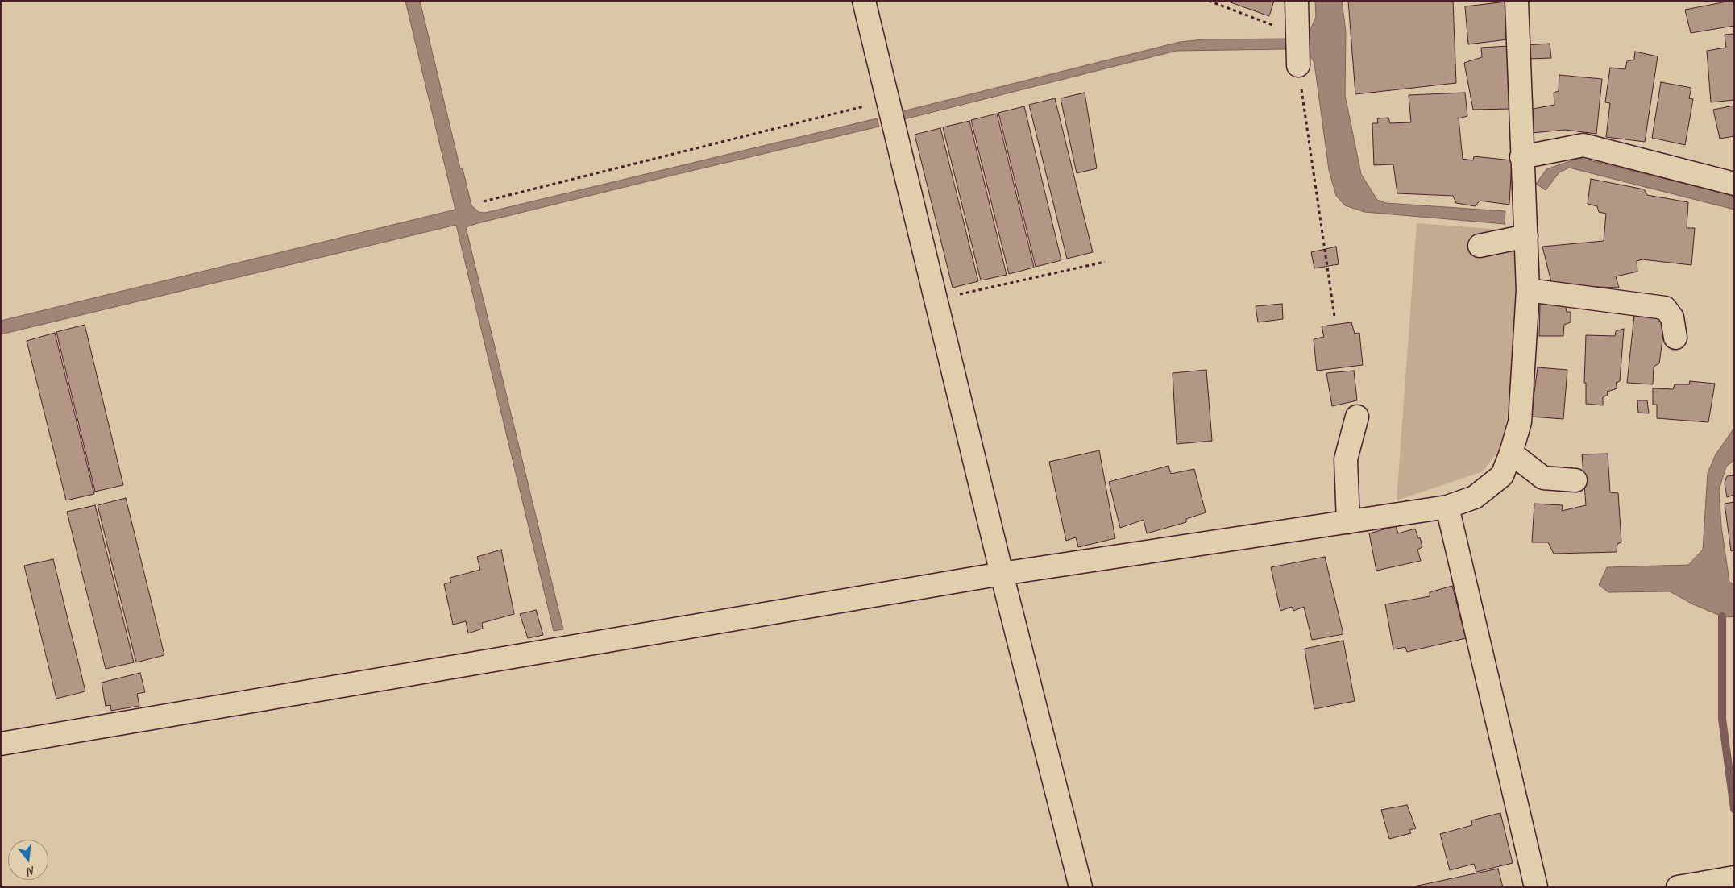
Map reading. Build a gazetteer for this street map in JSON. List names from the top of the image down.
{
  "north": "bottom"
}
